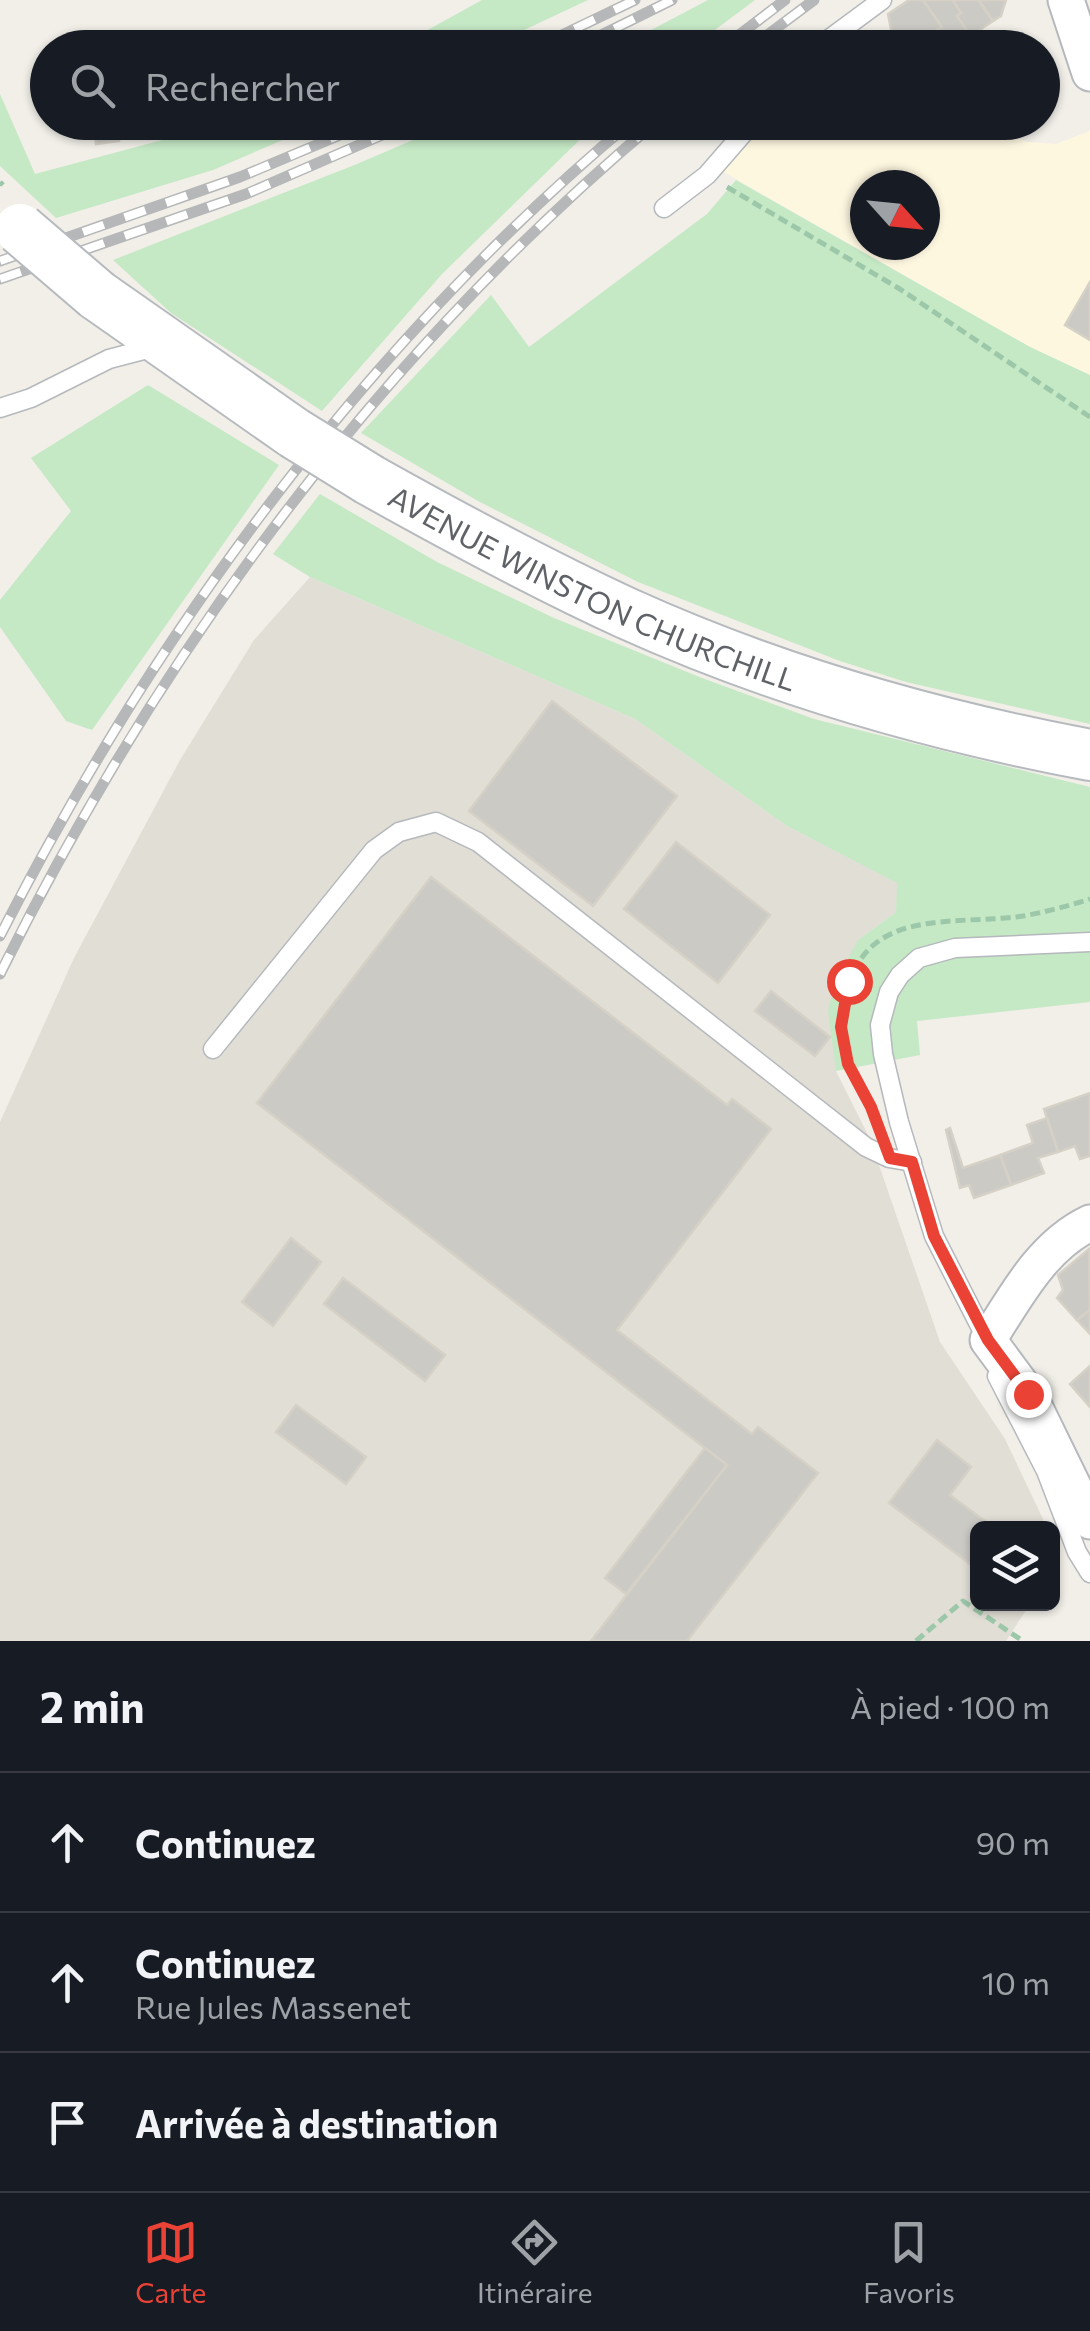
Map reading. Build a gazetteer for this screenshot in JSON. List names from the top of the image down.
{
  "streets": {
    "main road": ["AVENUE WINSTON CHURCHILL"]
  },
  "north": "bottom right",
  "page": {
    "search": "Rechercher",
    "heading": ["2 min", "À pied · 100 m"],
    "list": [
      ["Continuez", "90 m"],
      ["Continuez", "Rue Jules Massenet", "10 m"],
      "Arrivée à destination"
    ],
    "nav": ["Carte", "Itinéraire", "Favoris"]
  }
}
